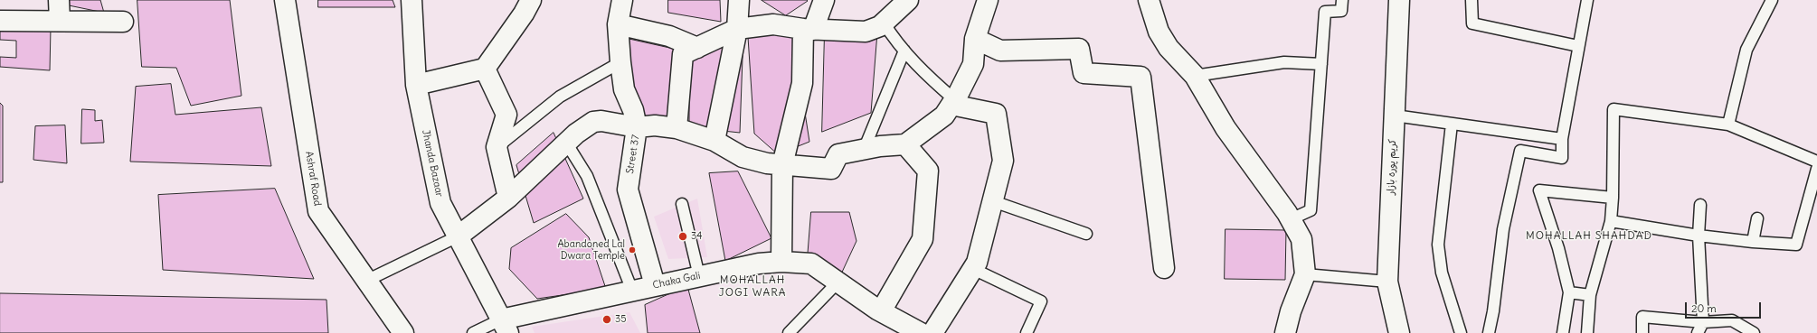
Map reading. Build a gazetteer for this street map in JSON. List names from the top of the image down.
{
  "streets": {
    "street": [
      "Street 37",
      "Jhanda Bazaar",
      "کریم پورہ بازار",
      "Ashraf Road",
      "Chaka Gali"
    ]
  },
  "crossings": [
    ["Street 37", "Chaka Gali"],
    ["Jhanda Bazaar", "Chaka Gali"]
  ],
  "districts": ["MOHALLAH SHAHDAD", "MOHALLAH JOGI WARA"],
  "places": ["34", "Abandoned Lal Dwara Temple", "35"],
  "scale_bar": "20 m"
}
